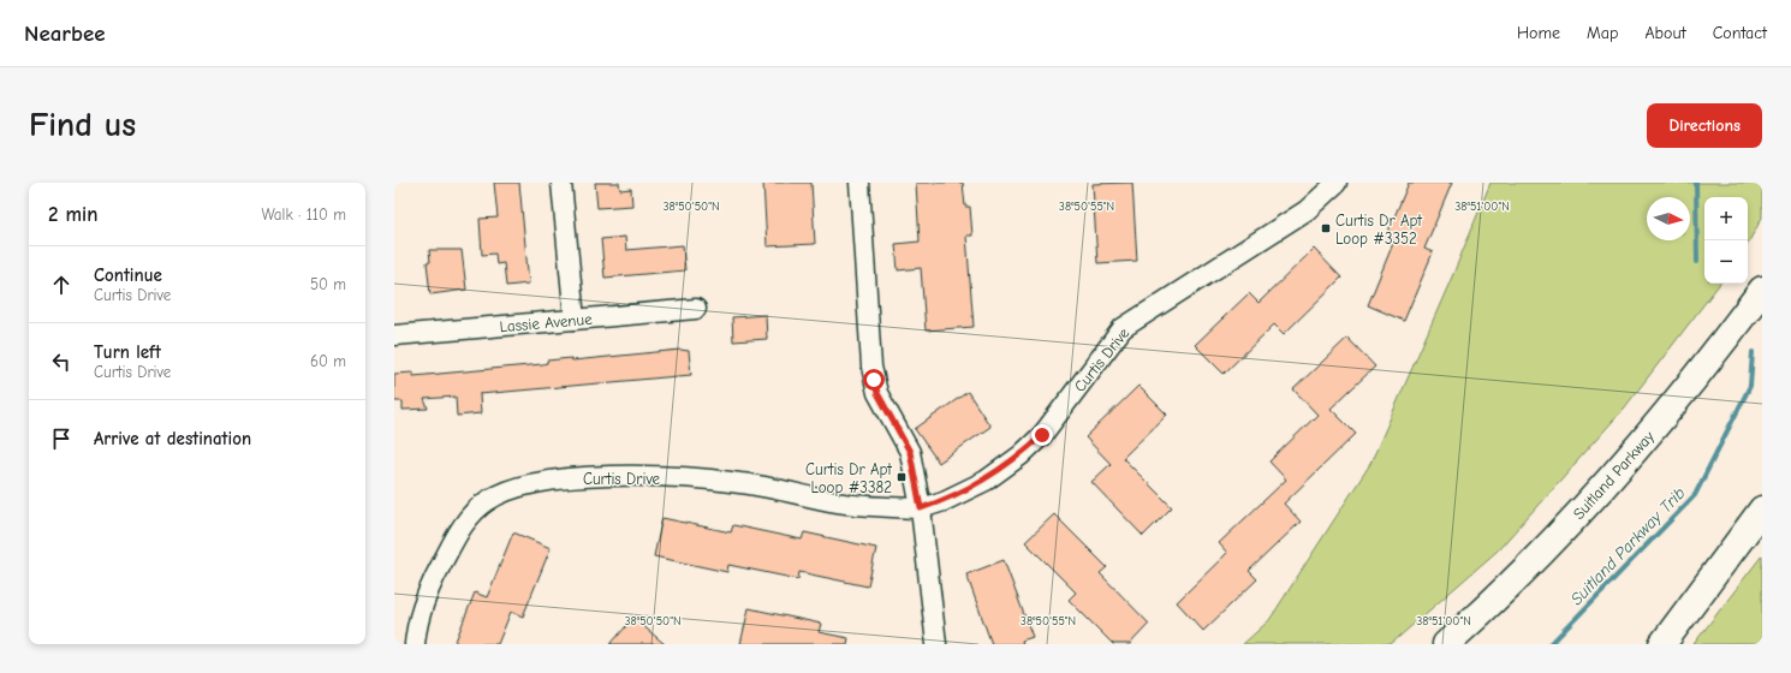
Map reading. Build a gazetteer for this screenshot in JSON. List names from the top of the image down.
{
  "streets": {
    "highway": ["Suitland Parkway"],
    "street": ["Lassie Avenue", "Curtis Drive"]
  },
  "water": ["Suitland Parkway Trib"],
  "places": {
    "transit": ["Curtis Dr Apt Loop #3352", "Curtis Dr Apt Loop #3382"]
  },
  "north": "right",
  "page": {
    "header": "Nearbee",
    "nav": [
      "Home",
      "Map",
      "About",
      "Contact"
    ],
    "buttons": "Directions",
    "title": "Find us",
    "heading": ["2 min", "Walk · 110 m"],
    "map_buttons": ["+", "−"],
    "list": [
      ["Continue", "Curtis Drive", "50 m"],
      ["Turn left", "Curtis Drive", "60 m"],
      "Arrive at destination"
    ]
  },
  "coordinates": ["38°50'50\"N", "38°50'55\"N", "38°51'00\"N"]
}
